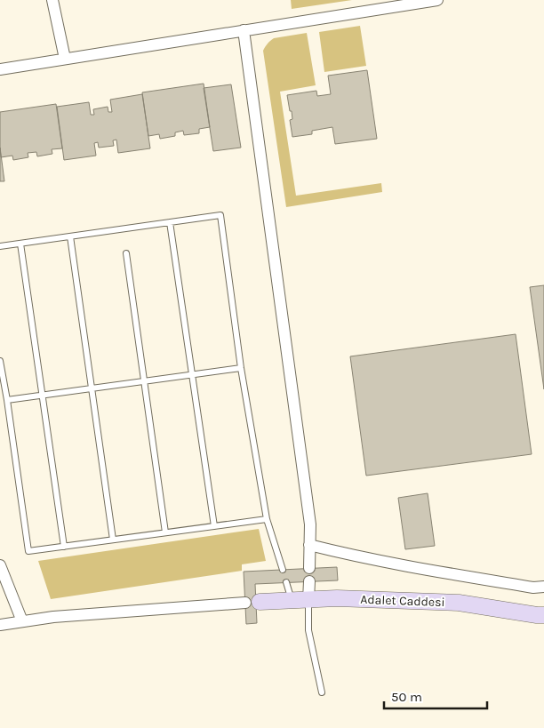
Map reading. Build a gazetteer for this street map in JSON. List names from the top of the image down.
{
  "streets": {
    "street": ["Adalet Caddesi"]
  },
  "scale_bar": "50 m"
}
